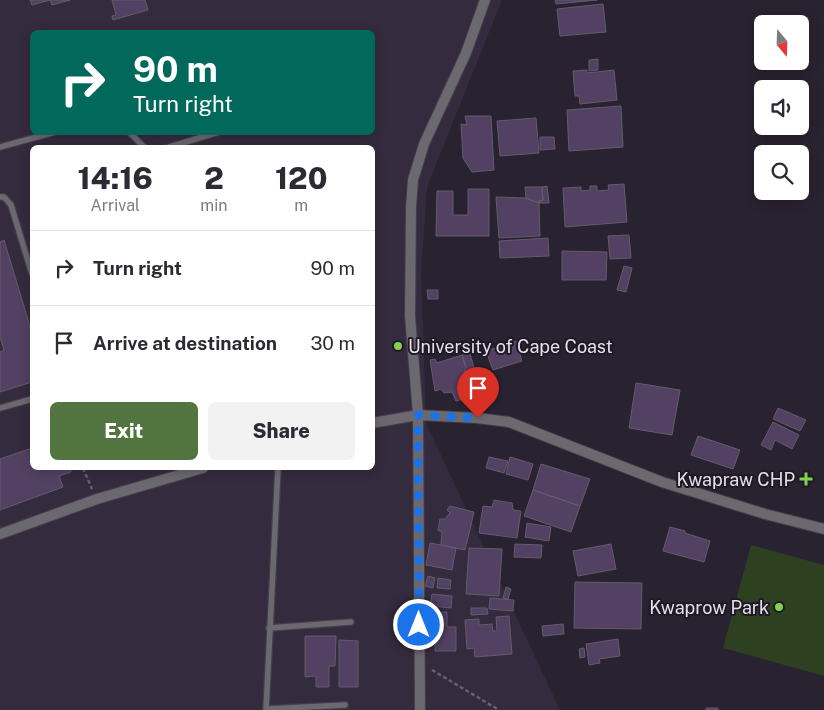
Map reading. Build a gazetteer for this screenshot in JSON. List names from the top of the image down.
{
  "places": {
    "other": ["University of Cape Coast", "Kwaprow Park"],
    "health": ["Kwapraw CHP"]
  },
  "north": "bottom",
  "page": {
    "turn": ["90 m", "Turn right"],
    "eta": [
      "14:16",
      "Arrival",
      "2",
      "min",
      "120",
      "m"
    ],
    "list": [
      {
        "name": "Turn right",
        "value": "90 m"
      },
      {
        "name": "Arrive at destination",
        "value": "30 m"
      }
    ],
    "buttons": ["Exit", "Share"]
  }
}
